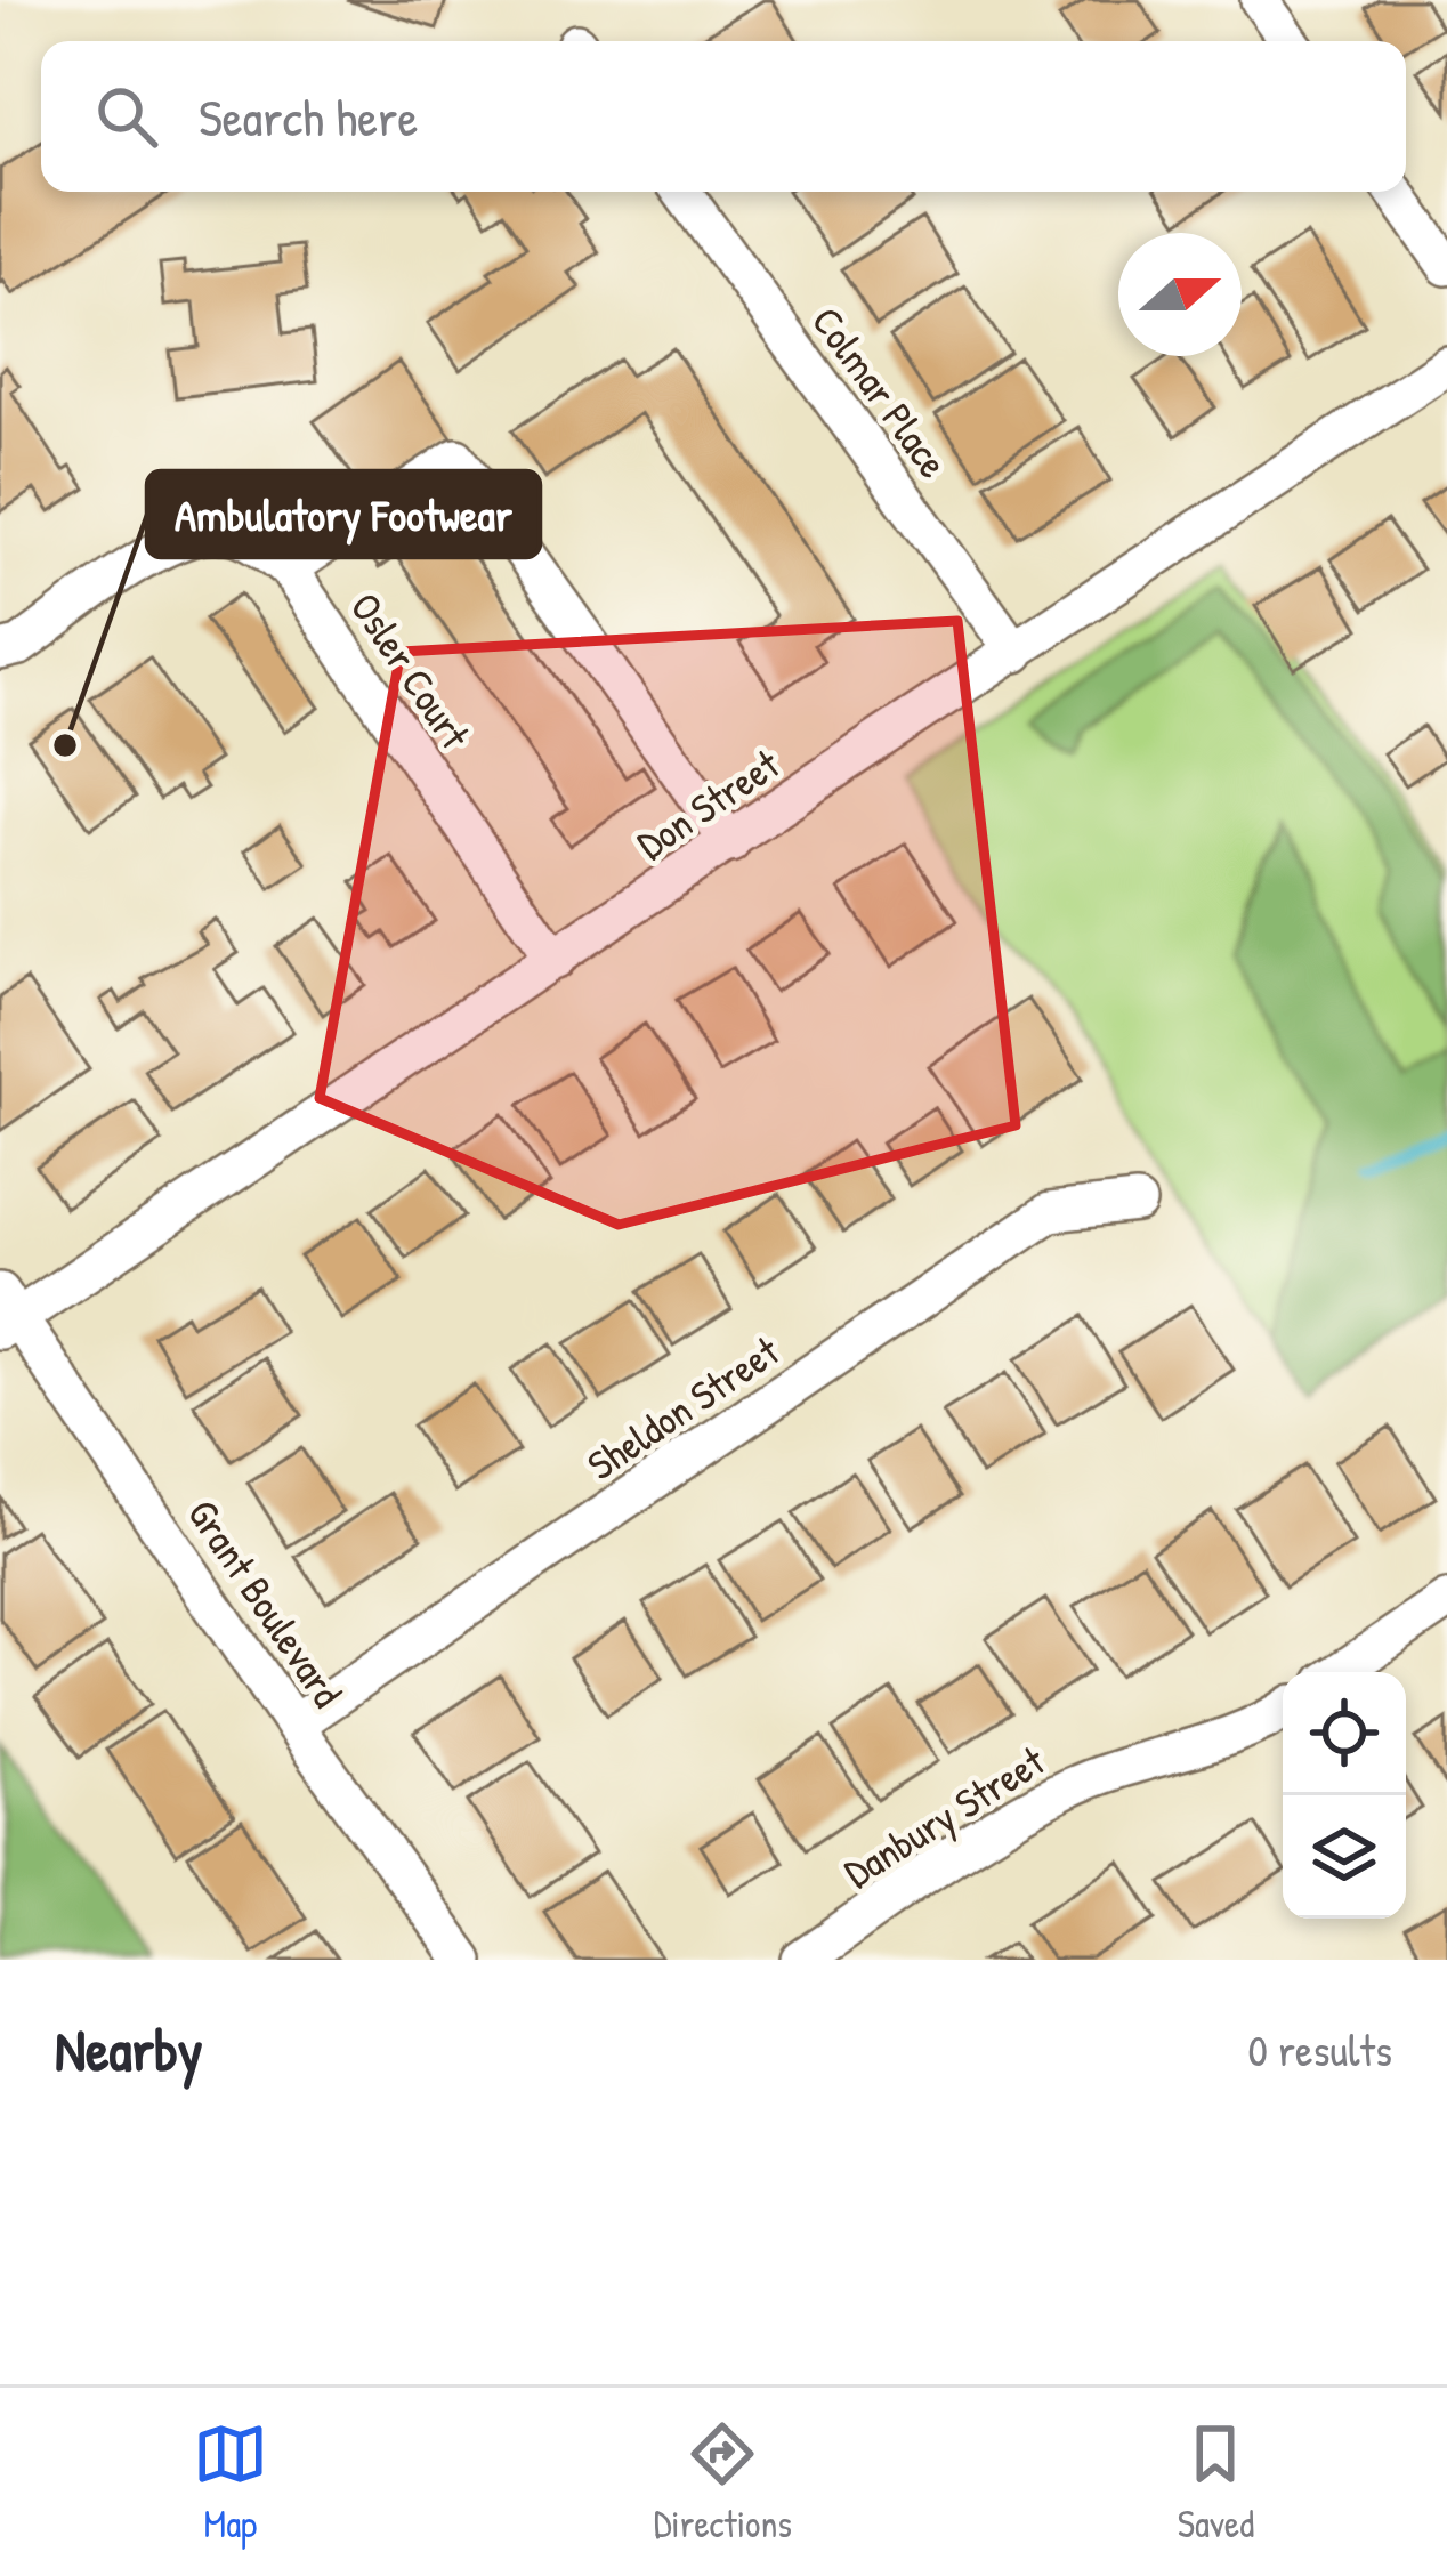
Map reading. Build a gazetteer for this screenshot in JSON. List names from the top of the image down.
{
  "streets": {
    "street": [
      "Colmar Place",
      "Osler Court",
      "Don Street",
      "Sheldon Street",
      "Grant Boulevard",
      "Danbury Street"
    ]
  },
  "crossings": [
    ["Colmar Place", "Don Street"],
    ["Osler Court", "Don Street"],
    ["Don Street", "Grant Boulevard"],
    ["Sheldon Street", "Grant Boulevard"]
  ],
  "places": ["Ambulatory Footwear"],
  "north": "right",
  "page": {
    "search": "Search here",
    "heading": ["Nearby", "0 results"],
    "nav": ["Map", "Directions", "Saved"]
  }
}
